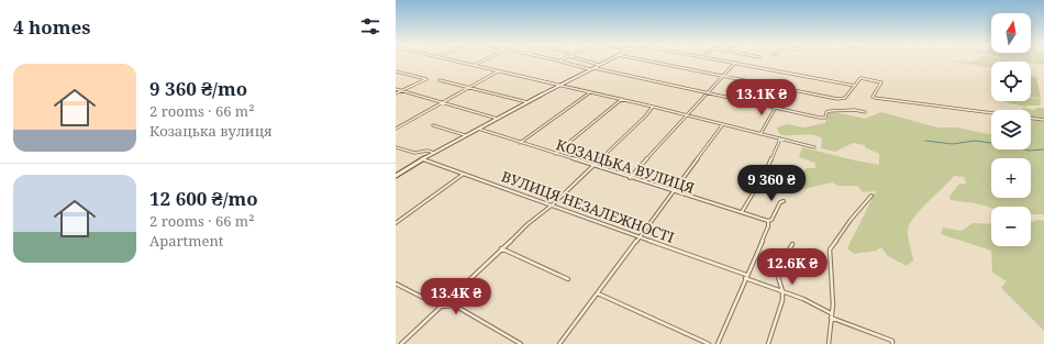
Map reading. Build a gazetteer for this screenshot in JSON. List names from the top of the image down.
{
  "streets": {
    "street": ["КОЗАЦЬКА ВУЛИЦЯ", "ВУЛИЦЯ НЕЗАЛЕЖНОСТІ"]
  },
  "north": "top",
  "page": {
    "heading": "4 homes",
    "map_buttons": ["+", "−"],
    "list": [
      {
        "name": "9 360 ₴/mo",
        "note": "2 rooms · 66 m² · Козацька вулиця"
      },
      {
        "name": "12 600 ₴/mo",
        "note": "2 rooms · 66 m² · Apartment"
      }
    ],
    "price": [
      "13.1K ₴",
      "9 360 ₴",
      "12.6K ₴",
      "13.4K ₴"
    ]
  }
}
